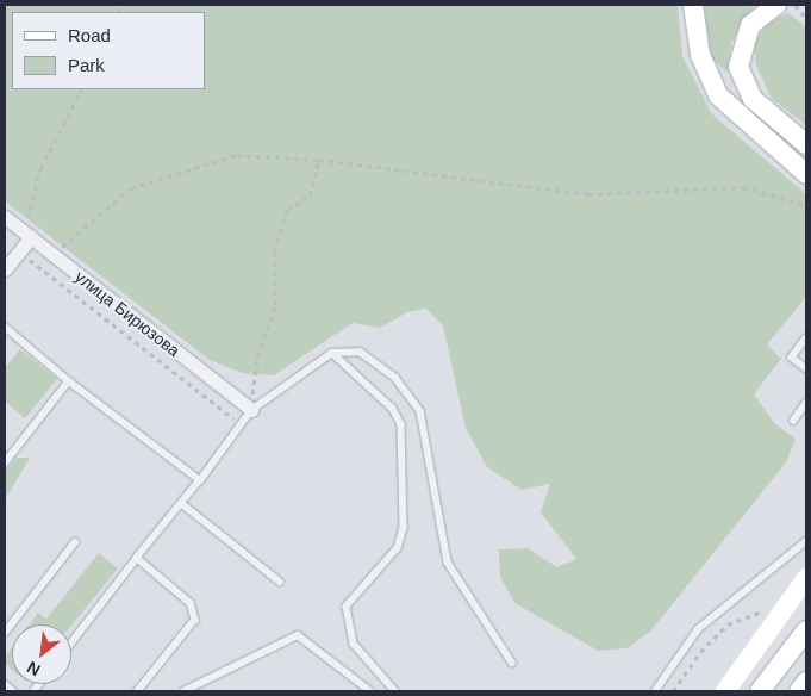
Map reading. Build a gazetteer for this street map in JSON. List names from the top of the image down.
{
  "streets": {
    "street": ["улица Бирюзова"]
  },
  "legend": ["Road", "Park"],
  "north": "bottom left"
}
